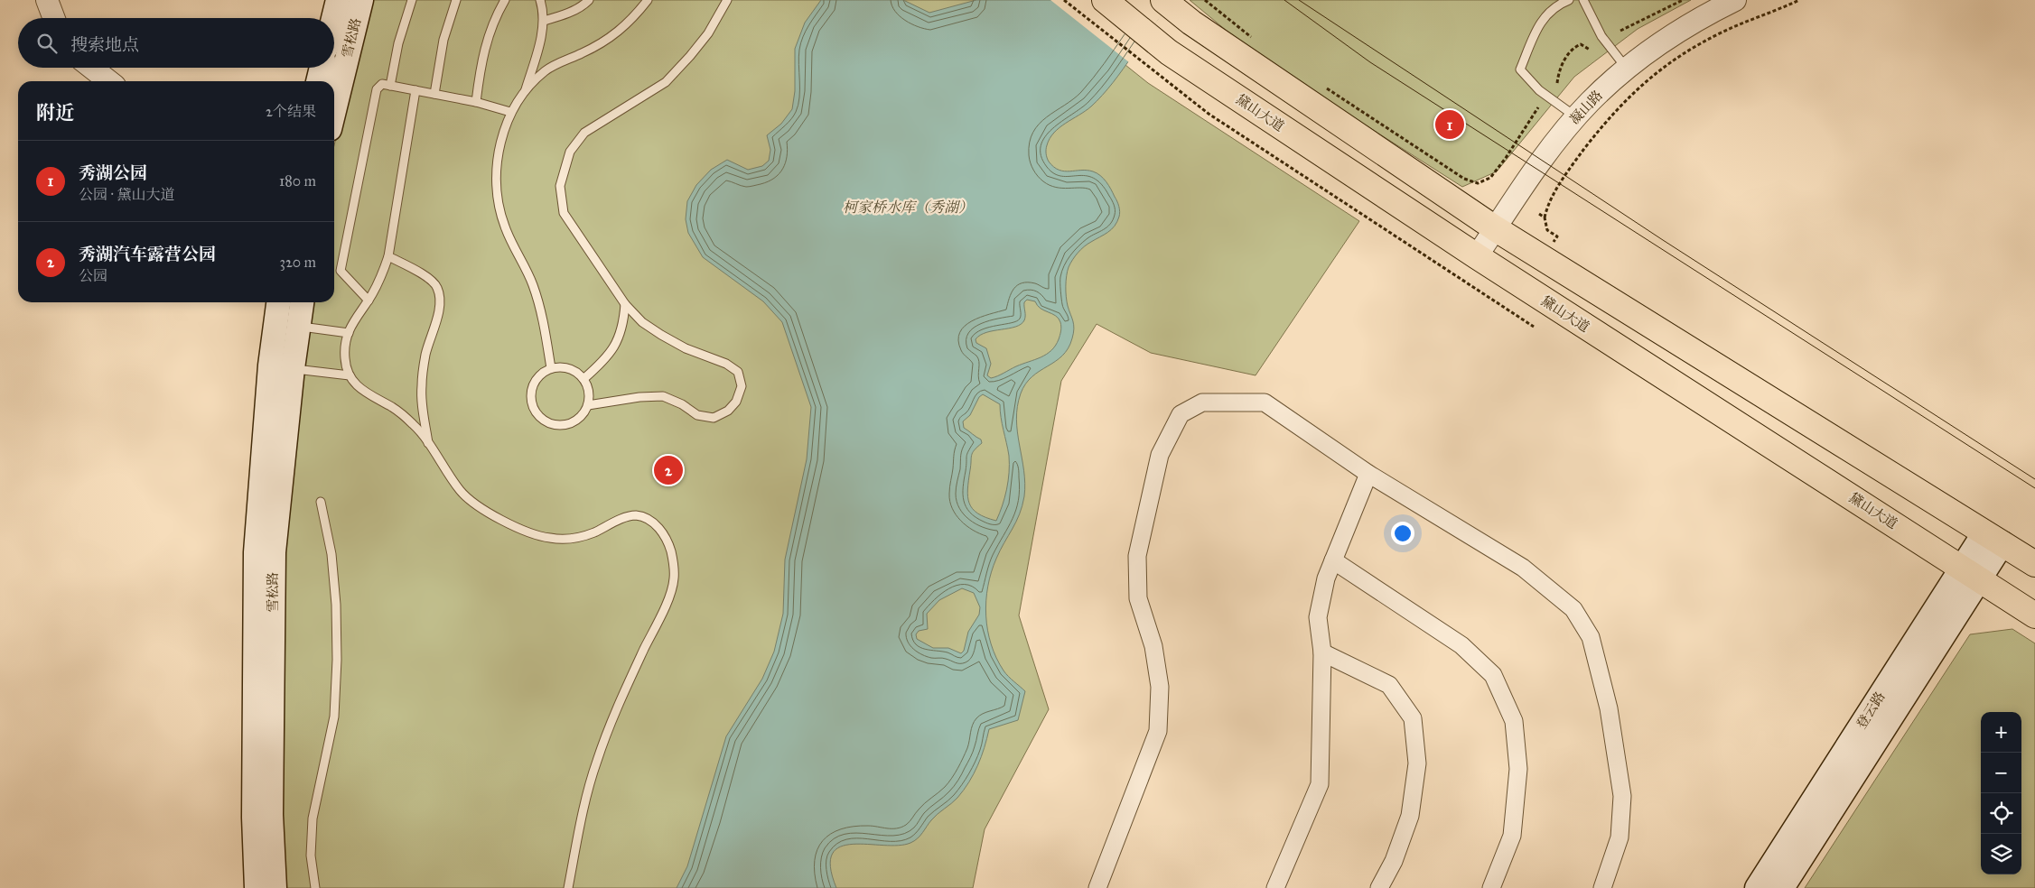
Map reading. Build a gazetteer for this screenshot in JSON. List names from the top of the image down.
{
  "streets": {
    "main road": ["雪松路", "黛山大道", "登云路"],
    "street": ["凝山路"]
  },
  "crossings": [
    ["凝山路", "黛山大道"],
    ["黛山大道", "登云路"]
  ],
  "water": ["柯家桥水库（秀湖）"],
  "page": {
    "search": "搜索地点",
    "heading": ["附近", "2个结果"],
    "pins": ["1", "2"],
    "list": [
      {
        "mark": "1",
        "name": "秀湖公园",
        "note": "公园 · 黛山大道",
        "value": "180 m"
      },
      {
        "mark": "2",
        "name": "秀湖汽车露营公园",
        "note": "公园",
        "value": "320 m"
      }
    ],
    "map_buttons": ["+", "−"]
  }
}
